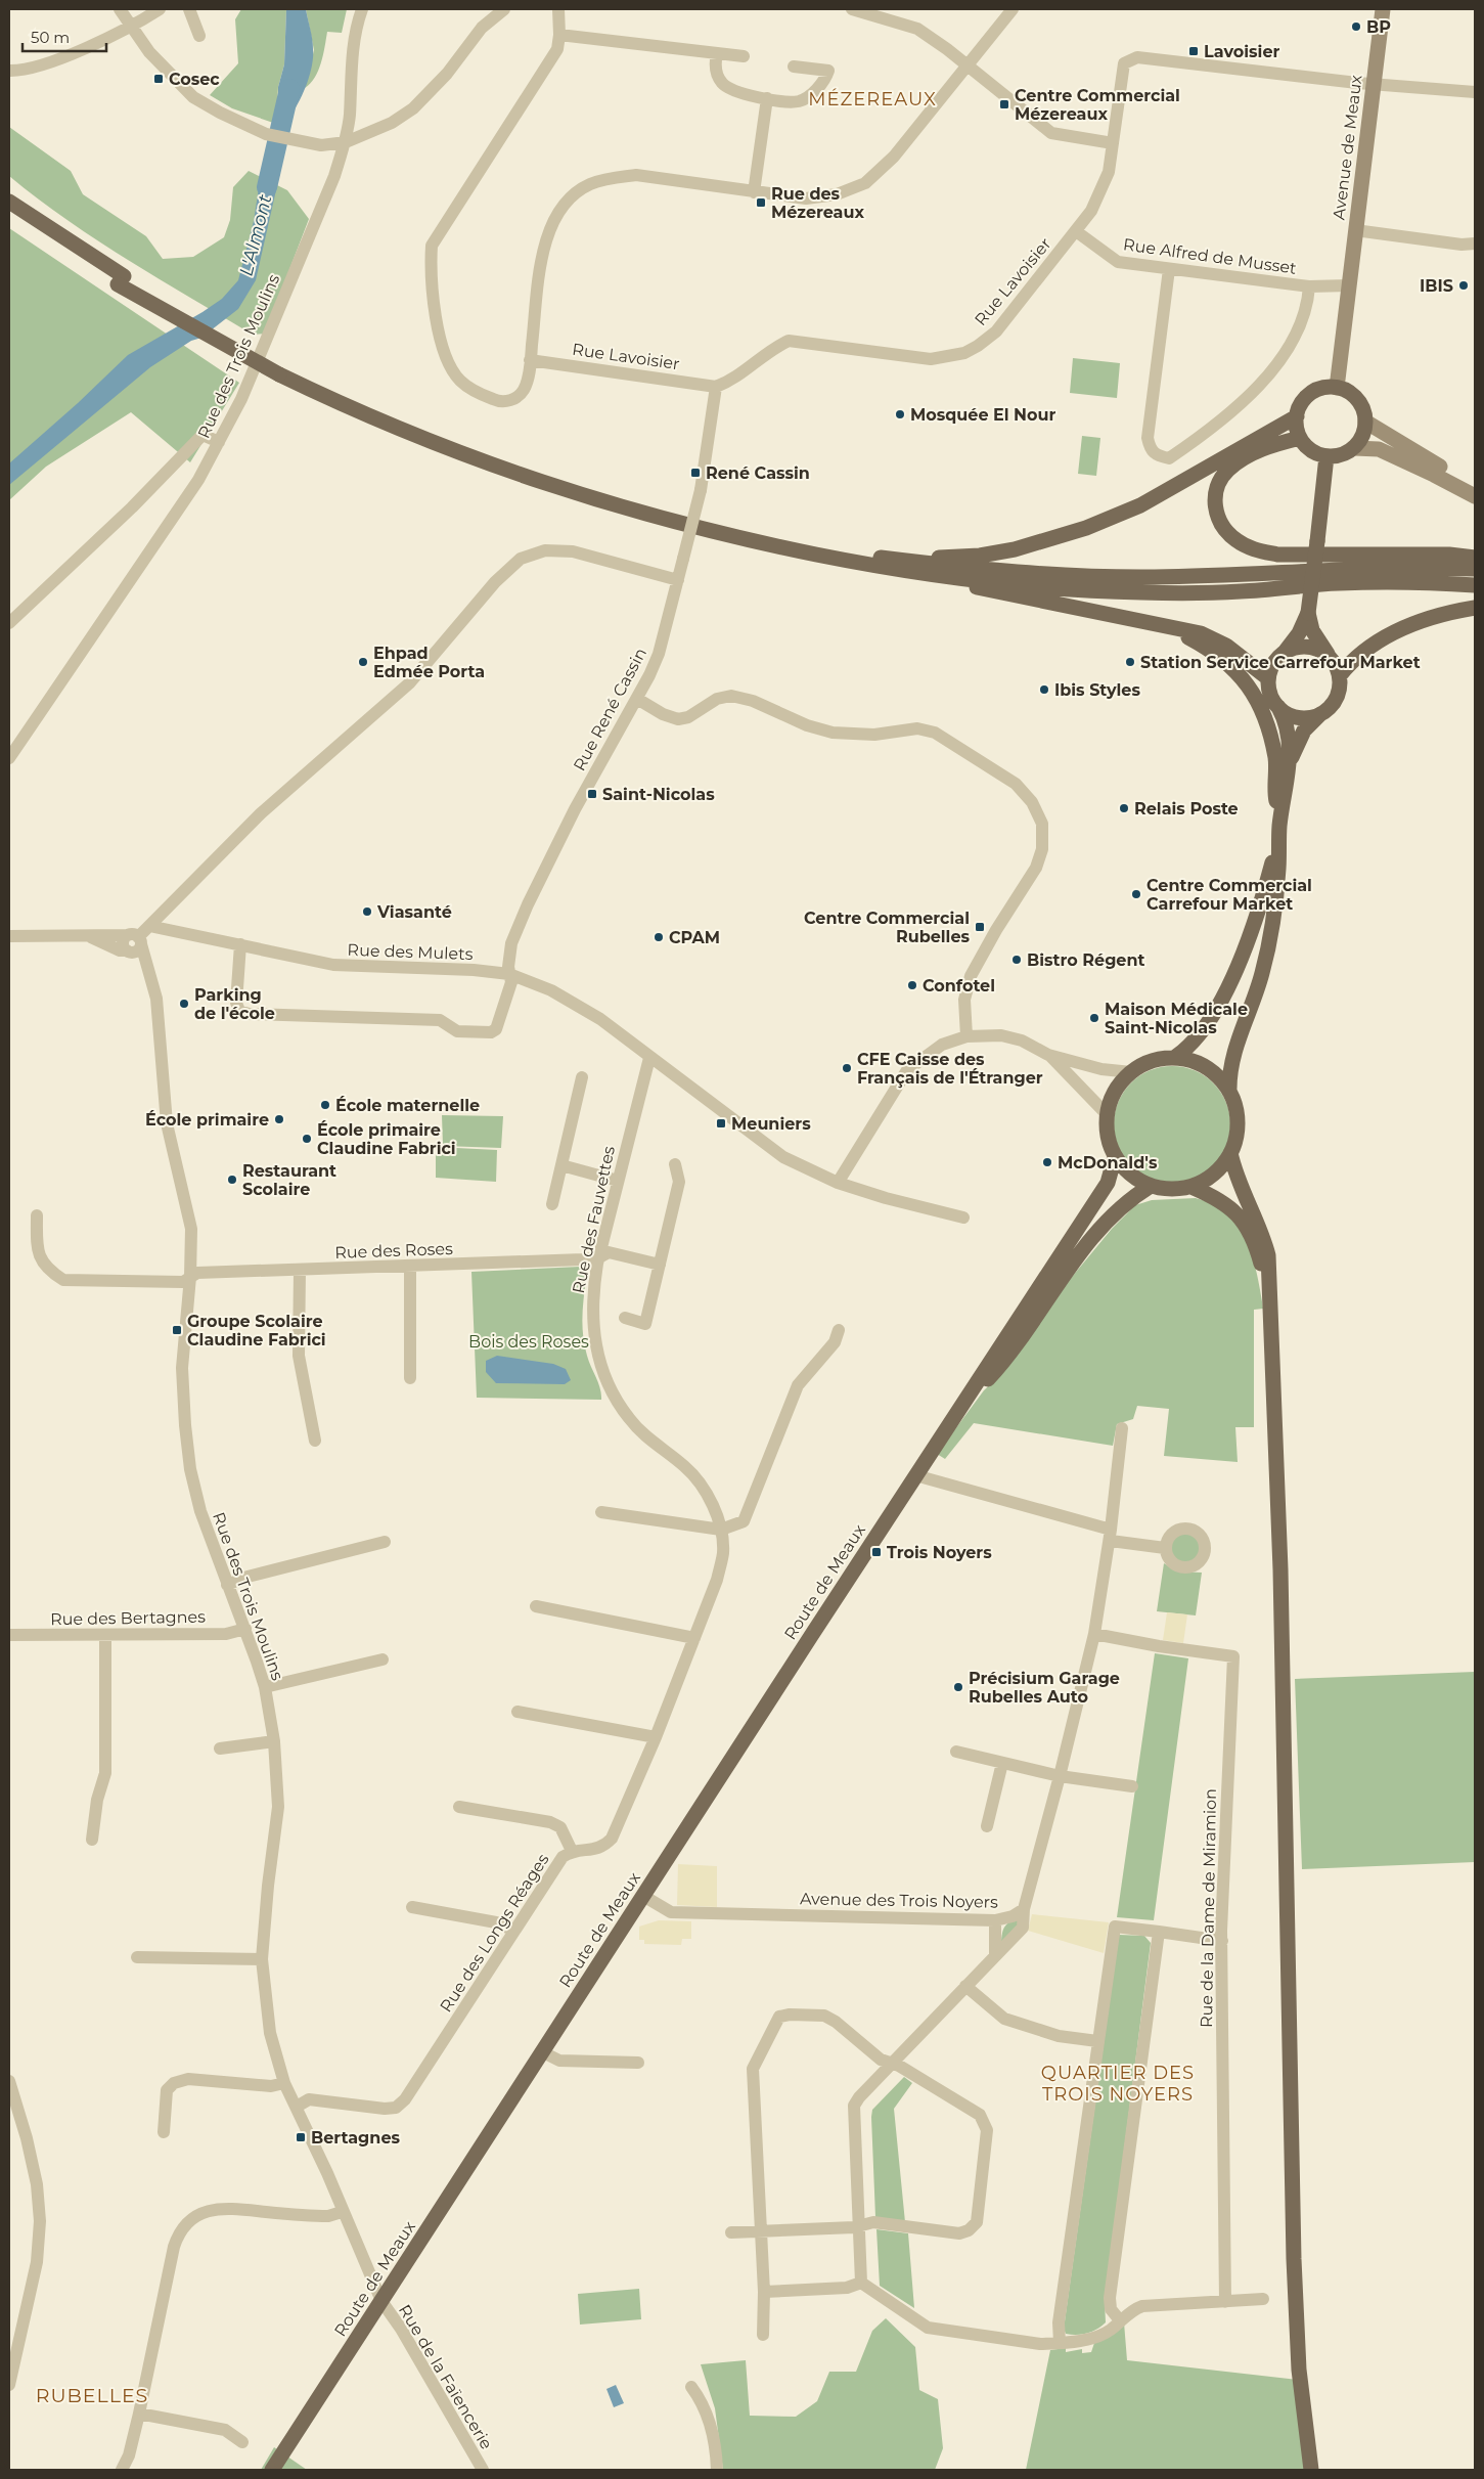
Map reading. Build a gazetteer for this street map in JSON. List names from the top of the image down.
{
  "streets": {
    "main road": ["Avenue de Meaux", "Route de Meaux"],
    "street": [
      "Rue Alfred de Musset",
      "Rue Lavoisier",
      "Rue des Trois Moulins",
      "Rue René Cassin",
      "Rue des Mulets",
      "Rue des Fauvettes",
      "Rue des Roses",
      "Rue des Bertagnes",
      "Avenue des Trois Noyers",
      "Rue de la Dame de Miramion",
      "Rue des Longs Réages",
      "Rue de la Faïencerie"
    ]
  },
  "crossings": [
    ["Avenue de Meaux", "Rue Alfred de Musset"],
    ["Avenue de Meaux", "Rue Lavoisier"],
    ["Rue Alfred de Musset", "Rue Lavoisier"],
    ["Rue Lavoisier", "Rue René Cassin"],
    ["Rue des Trois Moulins", "Rue des Roses"],
    ["Rue des Trois Moulins", "Route de Meaux"],
    ["Rue des Trois Moulins", "Rue des Bertagnes"],
    ["Rue des Trois Moulins", "Rue des Longs Réages"],
    ["Rue des Trois Moulins", "Rue de la Faïencerie"],
    ["Rue René Cassin", "Rue des Mulets"],
    ["Rue des Mulets", "Rue des Fauvettes"],
    ["Rue des Fauvettes", "Rue des Roses"],
    ["Rue des Fauvettes", "Rue des Longs Réages"],
    ["Route de Meaux", "Avenue des Trois Noyers"],
    ["Route de Meaux", "Rue de la Faïencerie"]
  ],
  "districts": ["MÉZEREAUX", "QUARTIER DES TROIS NOYERS", "RUBELLES"],
  "water": ["L'Almont"],
  "parks": ["Bois des Roses"],
  "places": {
    "other": [
      "BP",
      "IBIS",
      "Mosquée El Nour",
      "Ehpad Edmée Porta",
      "Station Service Carrefour Market",
      "Ibis Styles",
      "Relais Poste",
      "Centre Commercial Carrefour Market",
      "Viasanté",
      "CPAM",
      "Bistro Régent",
      "Confotel",
      "Parking de l'école",
      "Maison Médicale Saint-Nicolas",
      "CFE Caisse des Français de l'Étranger",
      "École maternelle",
      "École primaire",
      "École primaire Claudine Fabrici",
      "McDonald's",
      "Restaurant Scolaire",
      "Précisium Garage Rubelles Auto"
    ],
    "transit": [
      "Lavoisier",
      "Cosec",
      "Centre Commercial Mézereaux",
      "Rue des Mézereaux",
      "René Cassin",
      "Saint-Nicolas",
      "Centre Commercial Rubelles",
      "Meuniers",
      "Groupe Scolaire Claudine Fabrici",
      "Trois Noyers",
      "Bertagnes"
    ]
  },
  "scale_bar": "50 m"
}
